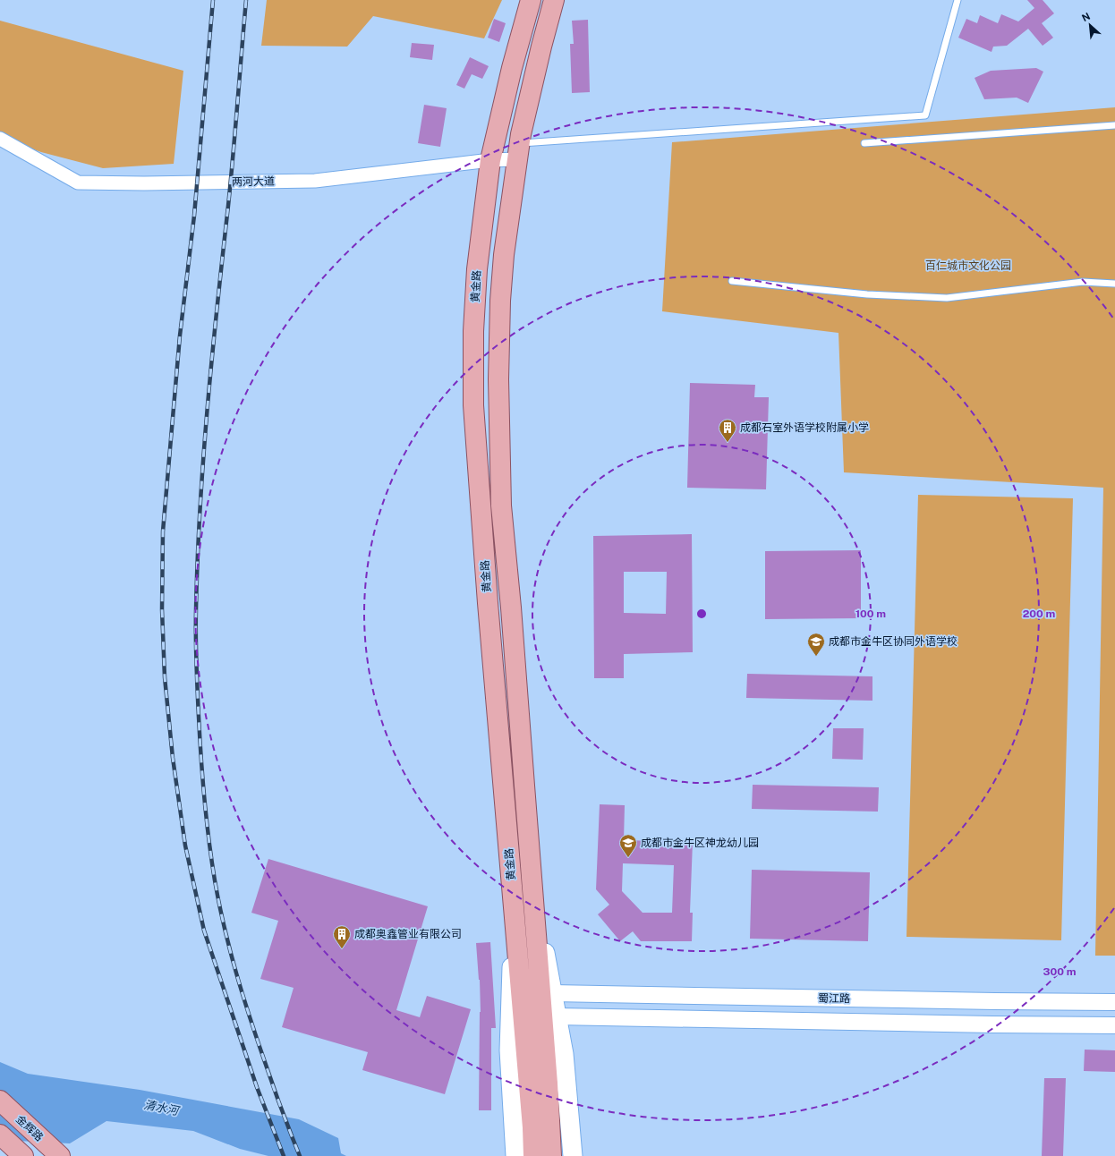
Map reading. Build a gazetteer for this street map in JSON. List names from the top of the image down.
{
  "streets": {
    "main road": ["黄金路", "金辉路"],
    "street": ["两河大道", "蜀江路"]
  },
  "crossings": [
    ["两河大道", "黄金路"]
  ],
  "water": ["清水河"],
  "parks": ["百仁城市文化公园"],
  "places": {
    "building": ["成都石室外语学校附属小学", "成都奥鑫管业有限公司"],
    "school or university": ["成都市金牛区协同外语学校", "成都市金牛区神龙幼儿园"]
  },
  "north": "top left",
  "rings": ["100 m", "200 m", "300 m"]
}
